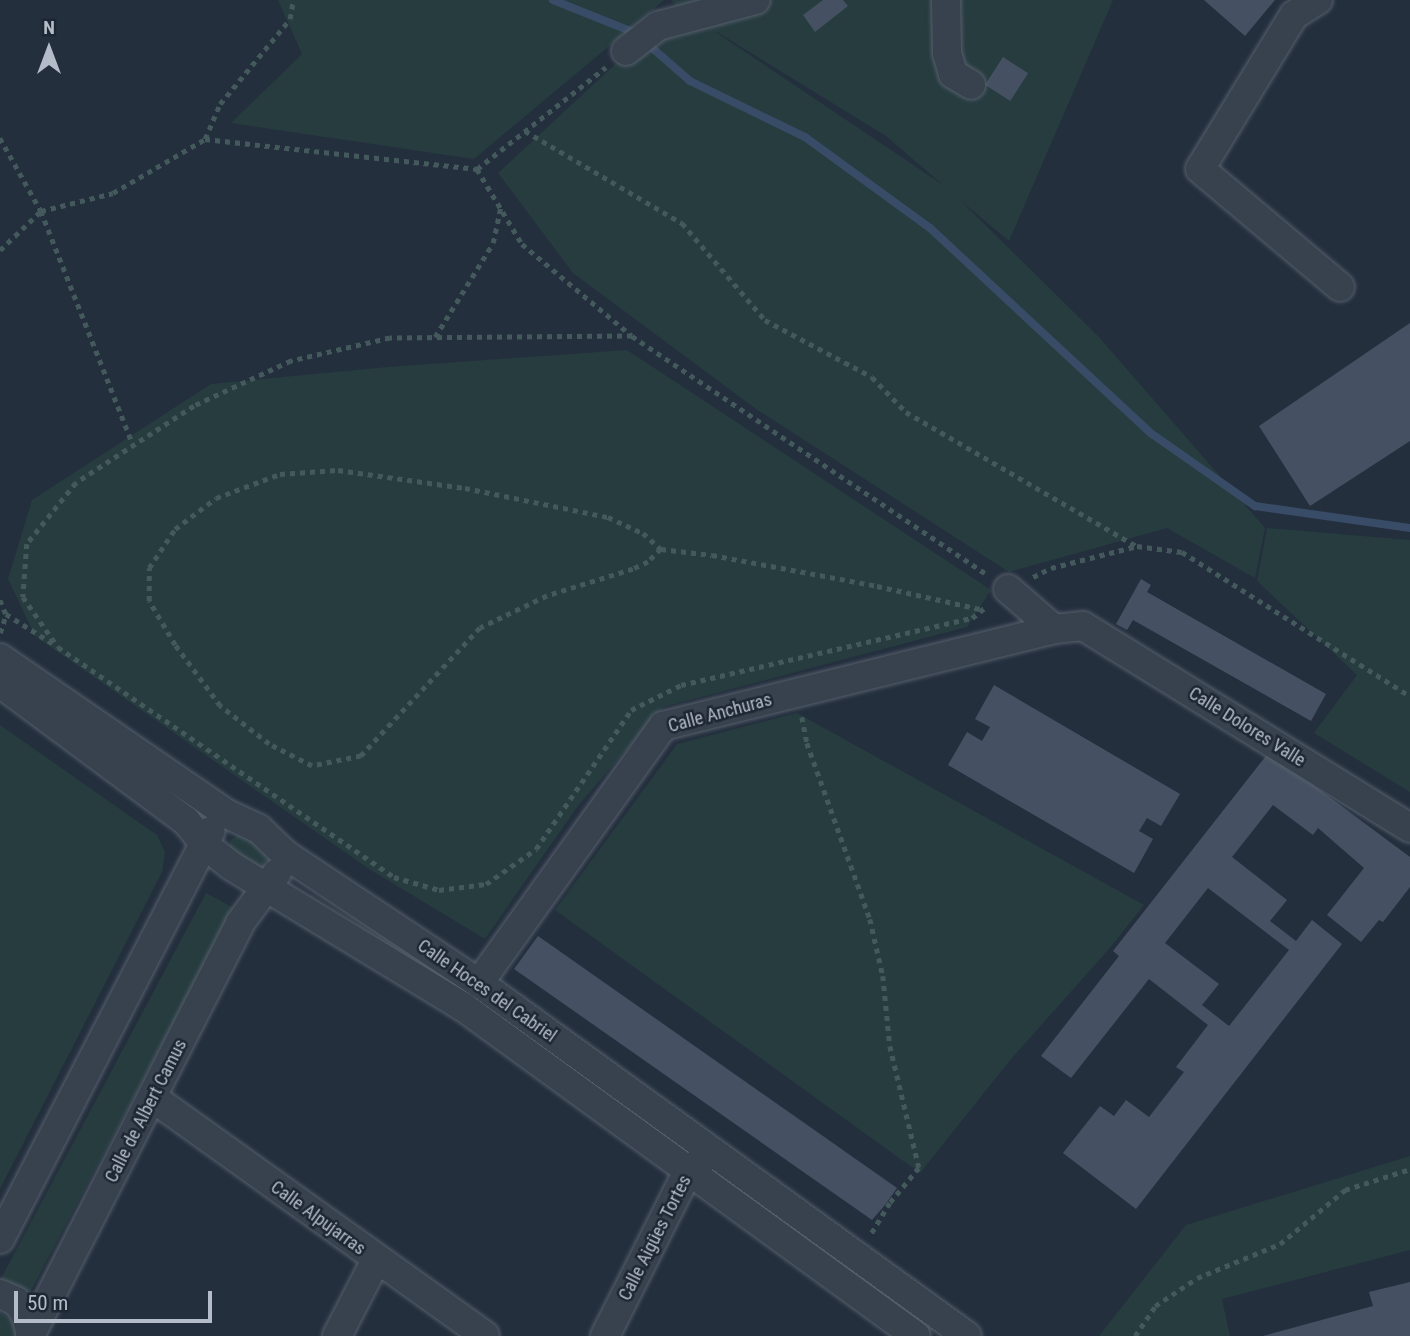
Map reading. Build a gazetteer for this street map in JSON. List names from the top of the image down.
{
  "streets": {
    "street": [
      "Calle Anchuras",
      "Calle Dolores Valle",
      "Calle Hoces del Cabriel",
      "Calle de Albert Camus",
      "Calle Alpujarras",
      "Calle Aigües Tortes"
    ]
  },
  "crossings": [
    ["Calle Anchuras", "Calle Dolores Valle"],
    ["Calle Anchuras", "Calle Hoces del Cabriel"],
    ["Calle Hoces del Cabriel", "Calle de Albert Camus"],
    ["Calle Hoces del Cabriel", "Calle Aigües Tortes"],
    ["Calle de Albert Camus", "Calle Alpujarras"]
  ],
  "scale_bar": "50 m",
  "north": "top"
}
